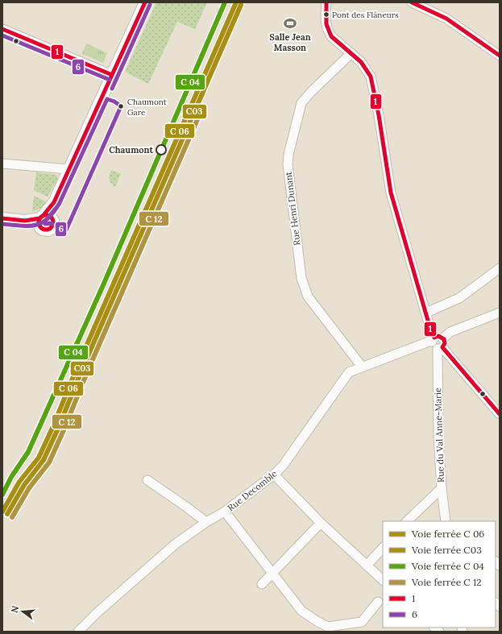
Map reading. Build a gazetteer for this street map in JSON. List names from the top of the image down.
{
  "streets": {
    "street": ["Rue Henri Dunant", "Rue du Val Anne-Marie", "Rue Decomble"]
  },
  "crossings": [
    ["Rue Henri Dunant", "Rue Decomble"],
    ["Rue du Val Anne-Marie", "Rue Decomble"]
  ],
  "places": {
    "other": ["Pont des Flâneurs", "Chaumont Gare", "Chaumont"],
    "sports": ["Salle Jean Masson"]
  },
  "lines": ["transit line 1", "rail line C03", "transit line 6"],
  "legend": [
    "Voie ferrée C 06",
    "Voie ferrée C03",
    "Voie ferrée C 04",
    "Voie ferrée C 12",
    "1",
    "6"
  ],
  "north": "left"
}
